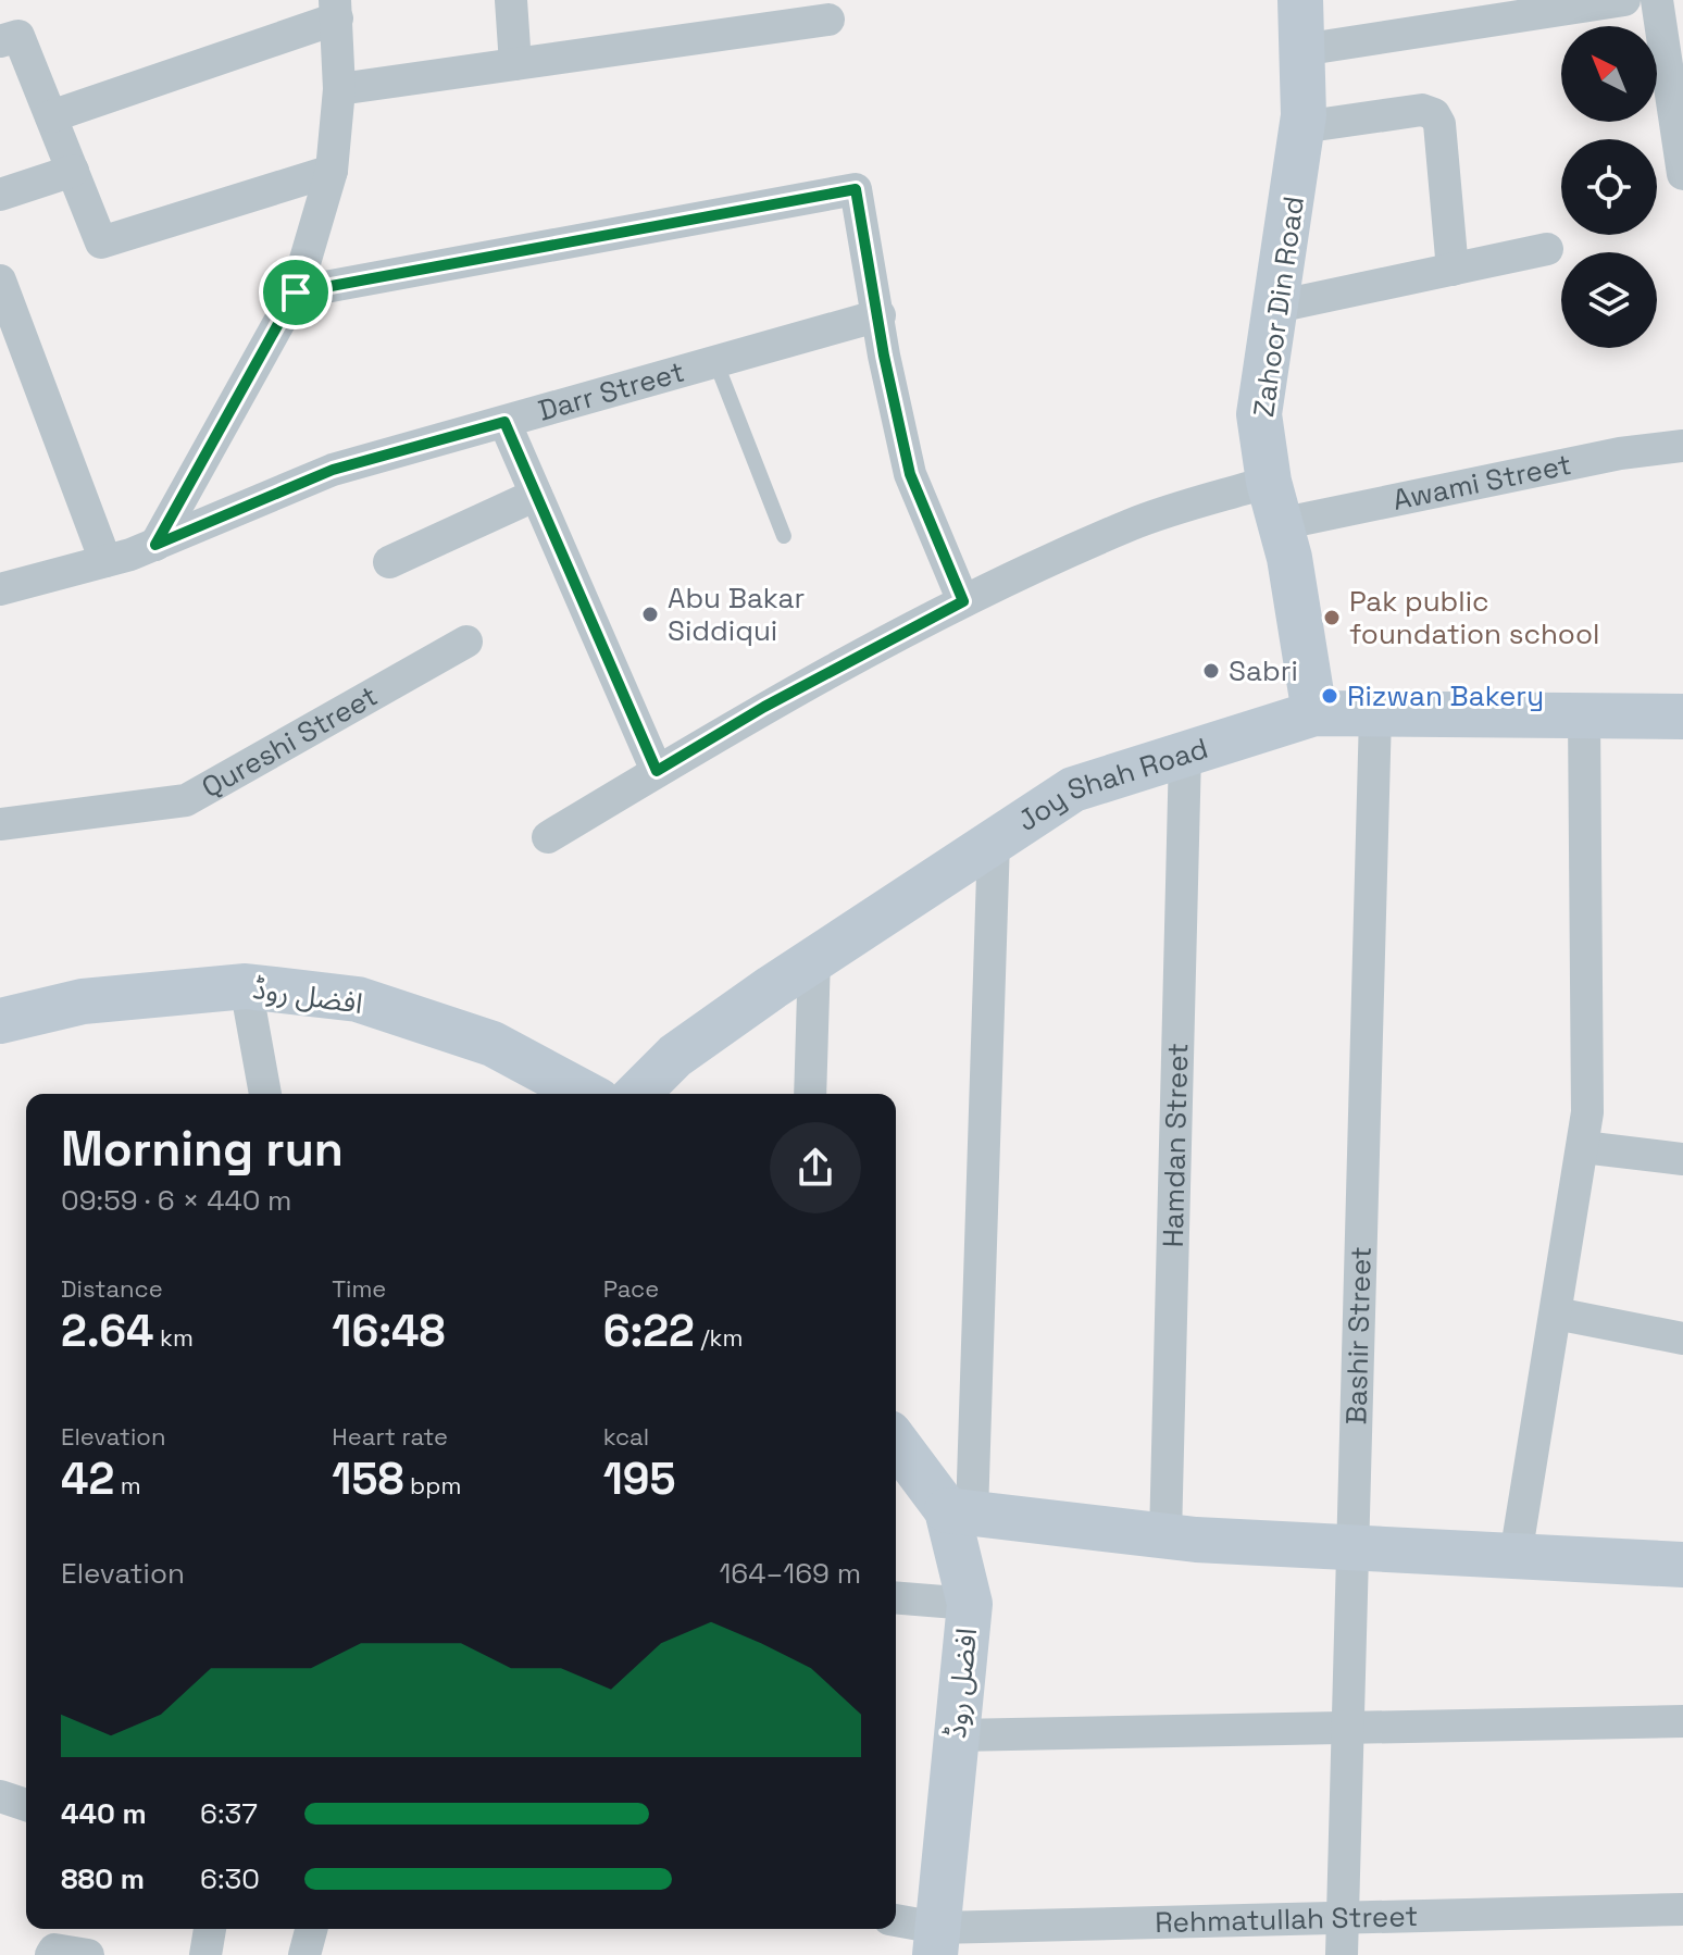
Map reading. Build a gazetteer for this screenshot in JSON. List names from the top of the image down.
{
  "streets": {
    "street": [
      "Zahoor Din Road",
      "Darr Street",
      "Awami Street",
      "Qureshi Street",
      "Joy Shah Road",
      "افضل روڈ",
      "Hamdan Street",
      "Bashir Street",
      "Rehmatullah Street"
    ]
  },
  "crossings": [
    ["Zahoor Din Road", "Awami Street"],
    ["Zahoor Din Road", "Joy Shah Road"],
    ["Joy Shah Road", "Hamdan Street"],
    ["Joy Shah Road", "Bashir Street"],
    ["افضل روڈ", "Rehmatullah Street"],
    ["Bashir Street", "Rehmatullah Street"]
  ],
  "places": [
    "Abu Bakar Siddiqui",
    "Pak public foundation school",
    "Sabri",
    "Rizwan Bakery"
  ],
  "north": "top left",
  "page": {
    "heading": ["Morning run", "09:59 · 6 × 440 m"],
    "stats": [
      ["Distance", "2.64 km"],
      ["Time", "16:48"],
      ["Pace", "6:22 /km"],
      ["Elevation", "42 m"],
      ["Heart rate", "158 bpm"],
      ["kcal", "195"]
    ],
    "chart": ["Elevation", "164–169 m"],
    "list": [
      {
        "name": "440 m",
        "note": "6:37"
      },
      {
        "name": "880 m",
        "note": "6:30"
      }
    ]
  }
}
